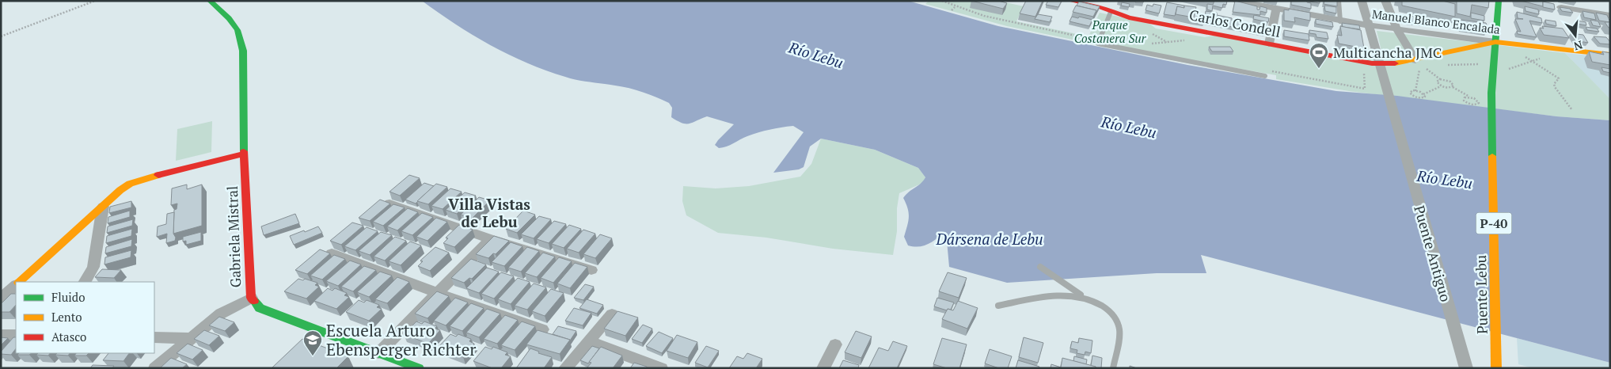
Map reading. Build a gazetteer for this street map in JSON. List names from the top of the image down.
{
  "streets": {
    "street": [
      "Manuel Blanco Encalada",
      "Carlos Condell",
      "P-40",
      "Gabriela Mistral",
      "Puente Antiguo",
      "Puente Lebu"
    ]
  },
  "crossings": [
    ["Manuel Blanco Encalada", "Carlos Condell"],
    ["Manuel Blanco Encalada", "P-40"],
    ["Carlos Condell", "P-40"],
    ["P-40", "Puente Lebu"]
  ],
  "districts": ["Villa Vistas de Lebu"],
  "water": ["Río Lebu", "Dársena de Lebu"],
  "parks": ["Parque Costanera Sur"],
  "places": {
    "sports": ["Multicancha JMC"],
    "school or university": ["Escuela Arturo Ebensperger Richter"]
  },
  "legend": ["Fluido", "Lento", "Atasco"],
  "north": "bottom"
}
